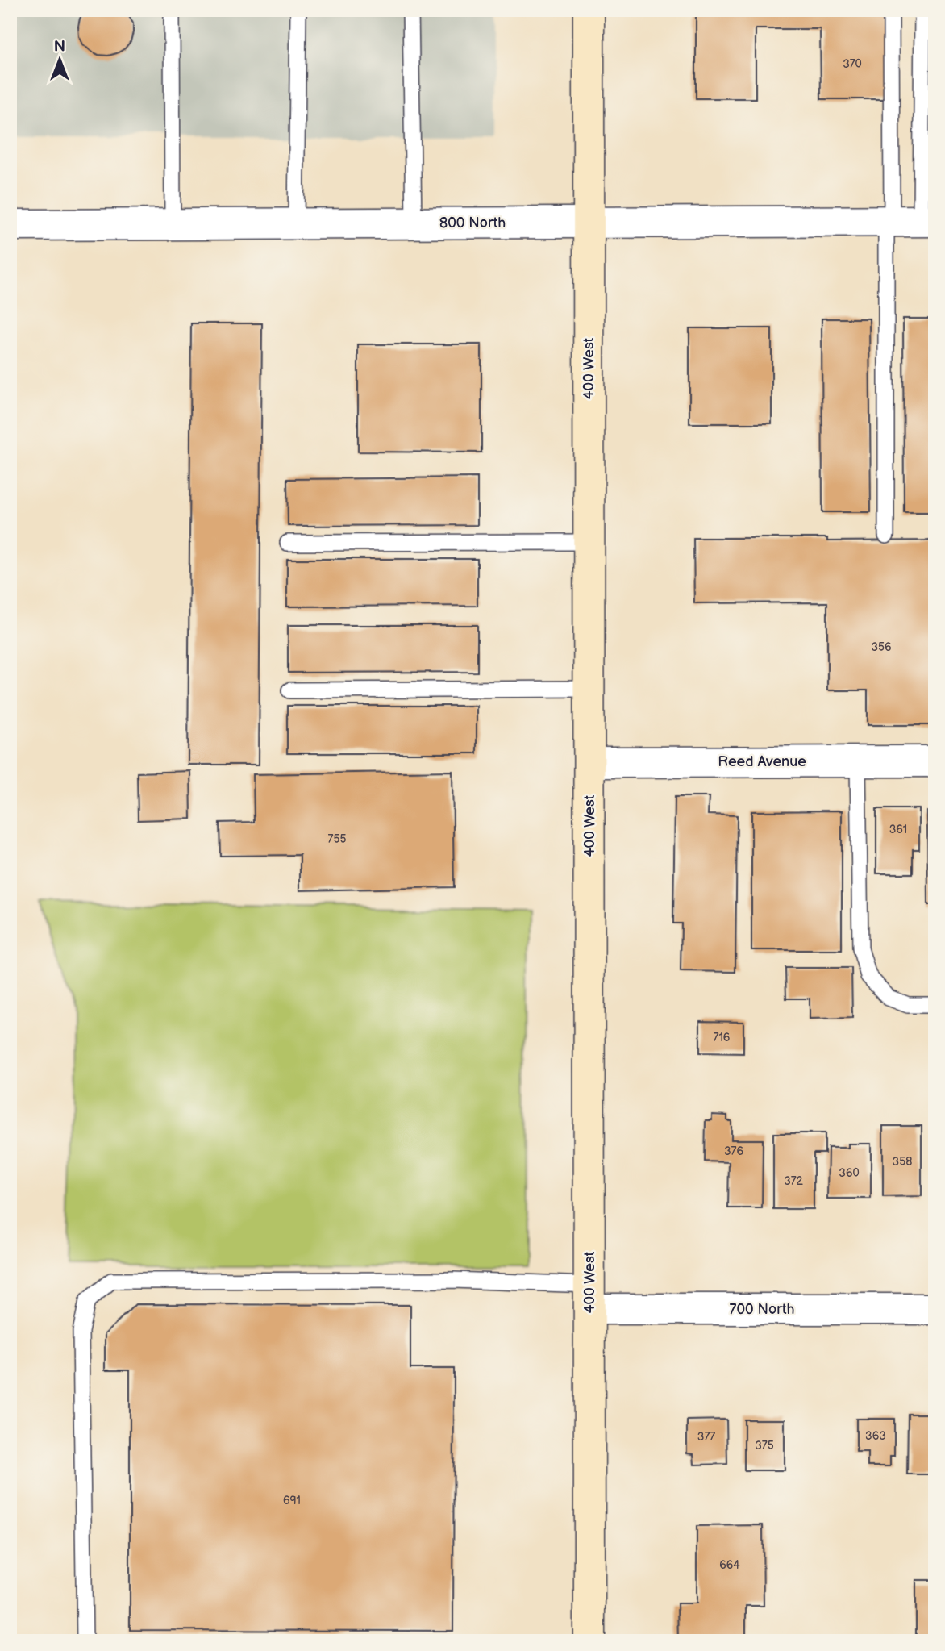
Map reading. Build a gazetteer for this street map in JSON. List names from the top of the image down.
{
  "streets": {
    "street": [
      "800 North",
      "400 West",
      "Reed Avenue",
      "700 North"
    ]
  },
  "crossings": [
    ["800 North", "400 West"],
    ["400 West", "Reed Avenue"],
    ["400 West", "700 North"]
  ],
  "house_numbers": [
    "370",
    "356",
    "361",
    "755",
    "716",
    "376",
    "358",
    "360",
    "372",
    "363",
    "377",
    "375",
    "691",
    "664"
  ],
  "north": "top"
}
